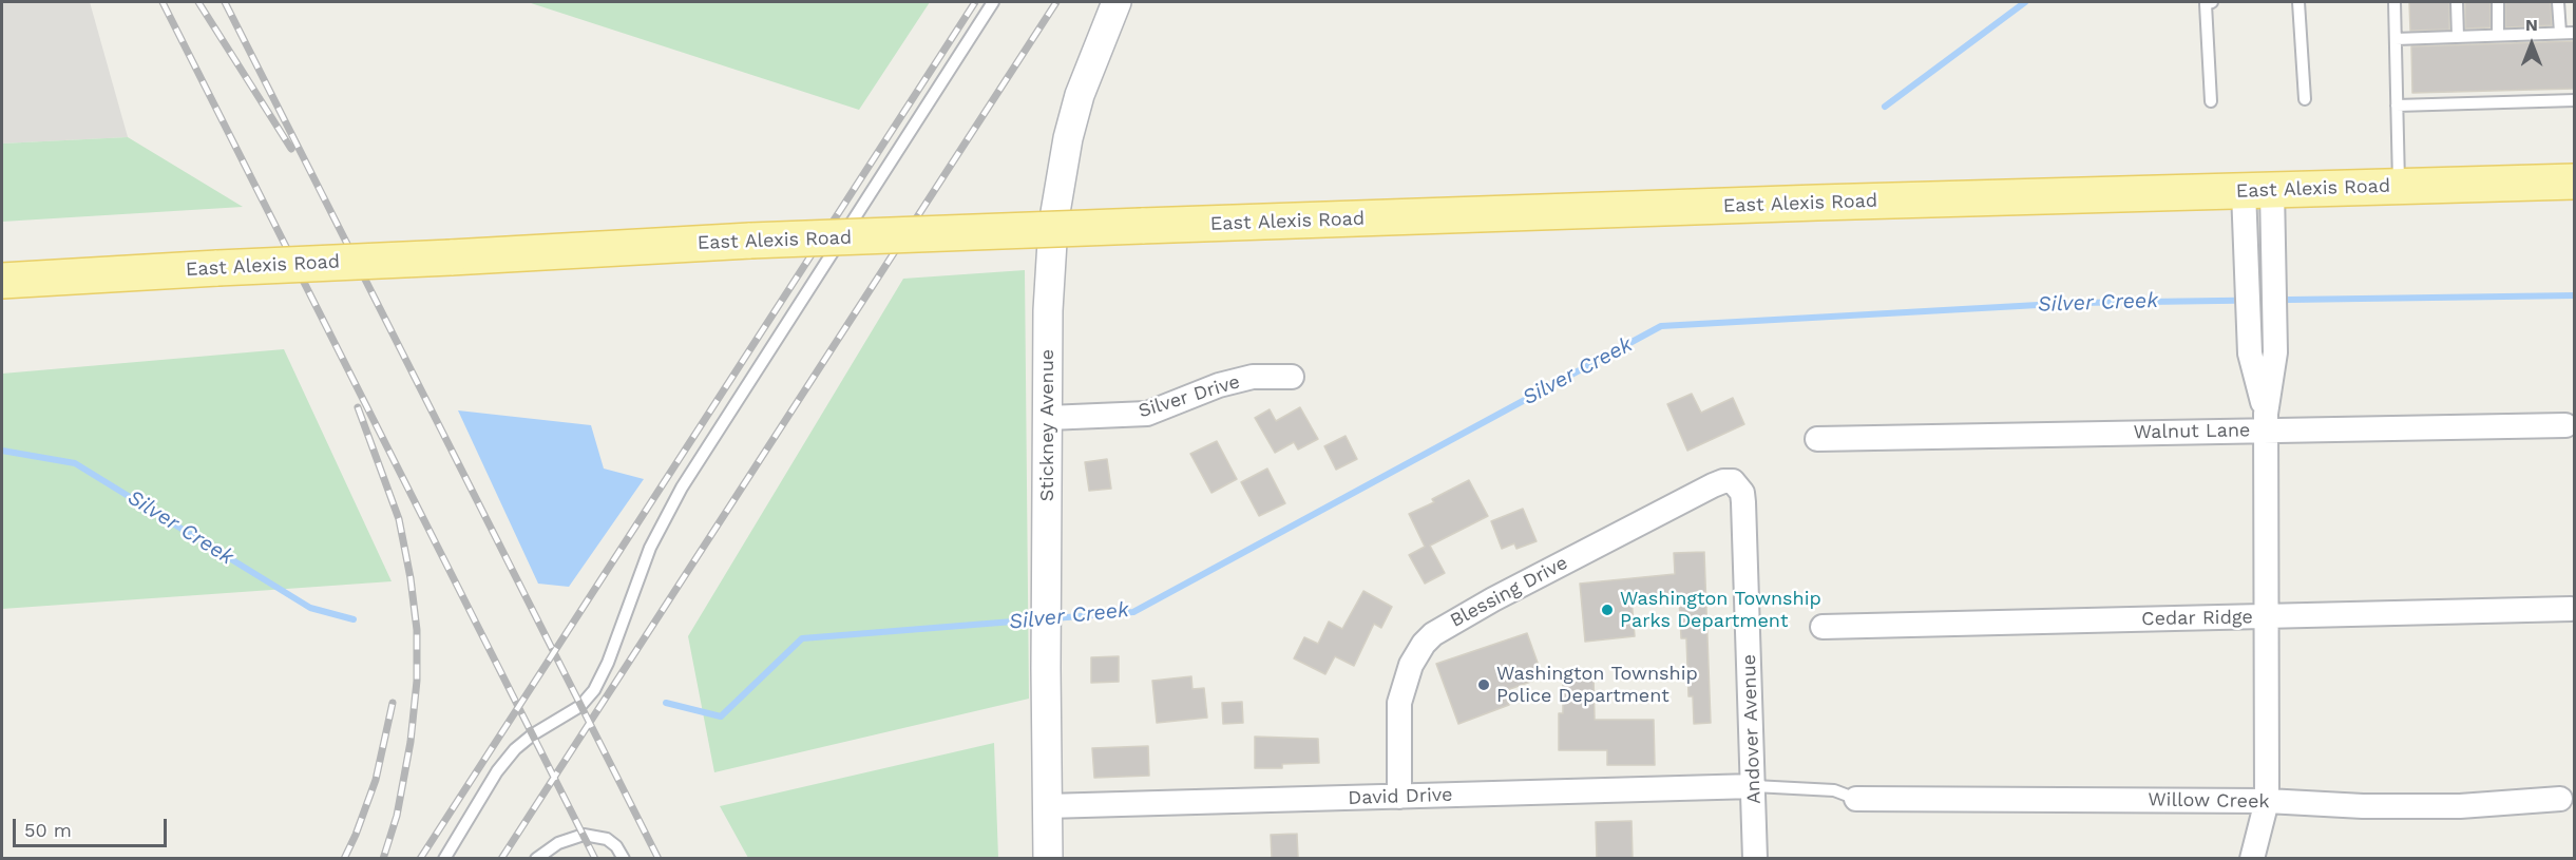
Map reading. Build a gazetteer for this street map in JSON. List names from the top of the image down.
{
  "streets": {
    "main road": ["East Alexis Road"],
    "street": [
      "Silver Drive",
      "Stickney Avenue",
      "Walnut Lane",
      "Blessing Drive",
      "Cedar Ridge",
      "Andover Avenue",
      "David Drive",
      "Willow Creek"
    ]
  },
  "crossings": [
    ["Silver Drive", "Stickney Avenue"],
    ["Stickney Avenue", "David Drive"],
    ["Blessing Drive", "Andover Avenue"],
    ["Blessing Drive", "David Drive"],
    ["Andover Avenue", "David Drive"]
  ],
  "water": ["Silver Creek"],
  "places": ["Washington Township Parks Department", "Washington Township Police Department"],
  "scale_bar": "50 m",
  "north": "top"
}
